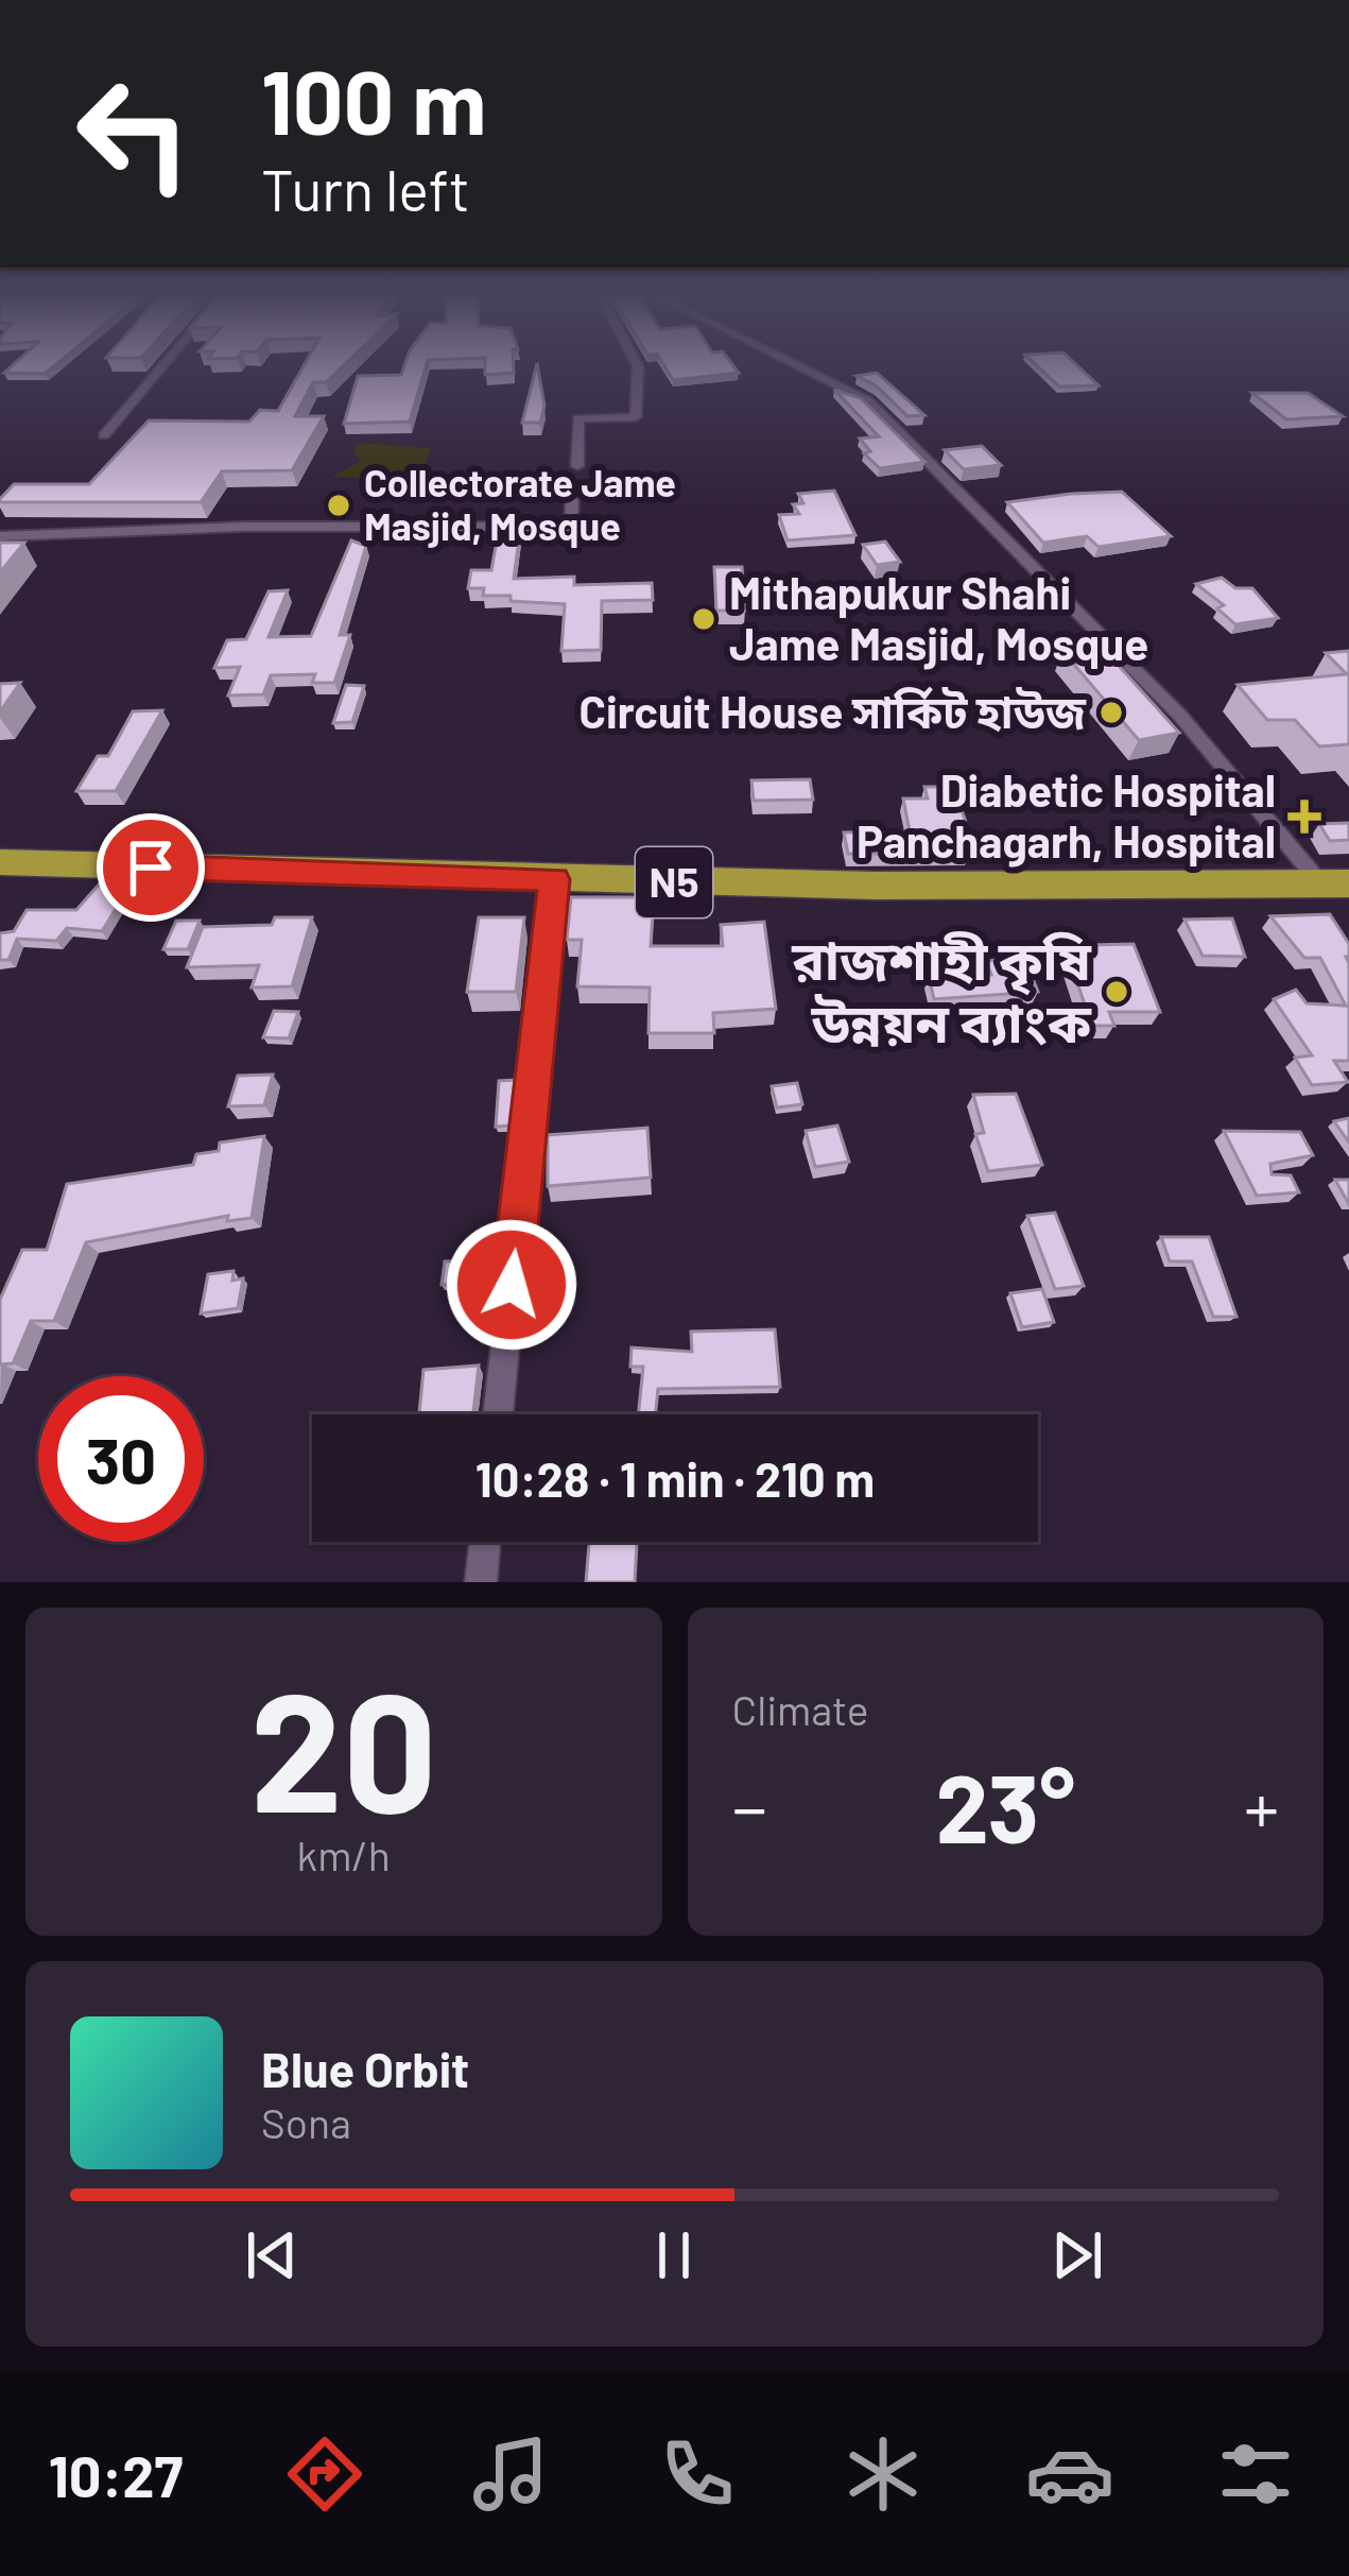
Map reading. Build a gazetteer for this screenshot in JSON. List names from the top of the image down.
{
  "streets": {
    "highway": ["N5"]
  },
  "places": {
    "other": [
      "Collectorate Jame Masjid, Mosque",
      "Mithapukur Shahi Jame Masjid, Mosque",
      "Circuit House সার্কিট হাউজ",
      "রাজশাহী কৃষি উন্নয়ন ব্যাংক"
    ],
    "health": ["Diabetic Hospital Panchagarh, Hospital"]
  },
  "page": {
    "turn": ["100 m", "Turn left"],
    "limit": "30",
    "trip": "10:28 · 1 min · 210 m",
    "tile": [
      ["20", "km/h"],
      "Climate"
    ],
    "heat": ["−", "23°", "+"],
    "song": ["Blue Orbit", "Sona"],
    "tabs": "10:27"
  }
}
